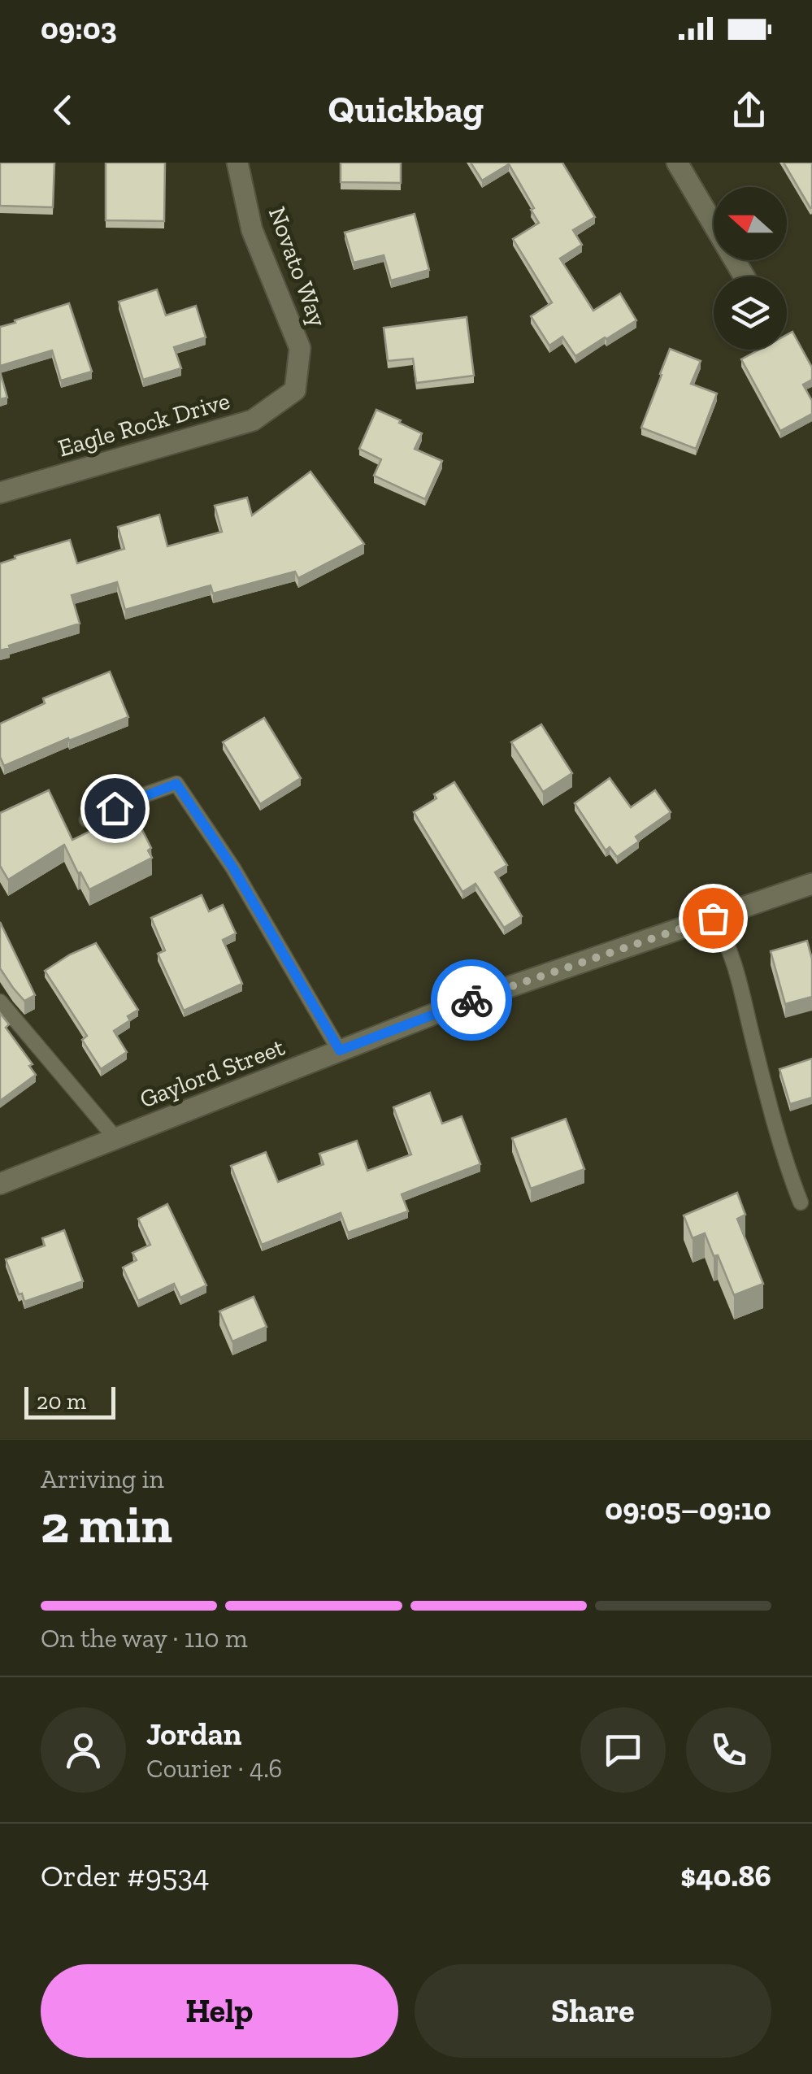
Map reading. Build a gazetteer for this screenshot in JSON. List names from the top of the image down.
{
  "streets": {
    "street": ["Novato Way", "Eagle Rock Drive", "Gaylord Street"]
  },
  "crossings": [
    ["Novato Way", "Eagle Rock Drive"]
  ],
  "scale_bar": "20 m",
  "north": "left",
  "page": {
    "status": "09:03",
    "header": "Quickbag",
    "scale": "20 m",
    "heading": ["2 min", "Arriving in", "09:05–09:10"],
    "panel": [
      "Jordan",
      "Courier · 4.6",
      "Order #9534",
      "$40.86"
    ],
    "bar": "On the way · 110 m",
    "buttons": ["Help", "Share"]
  }
}
